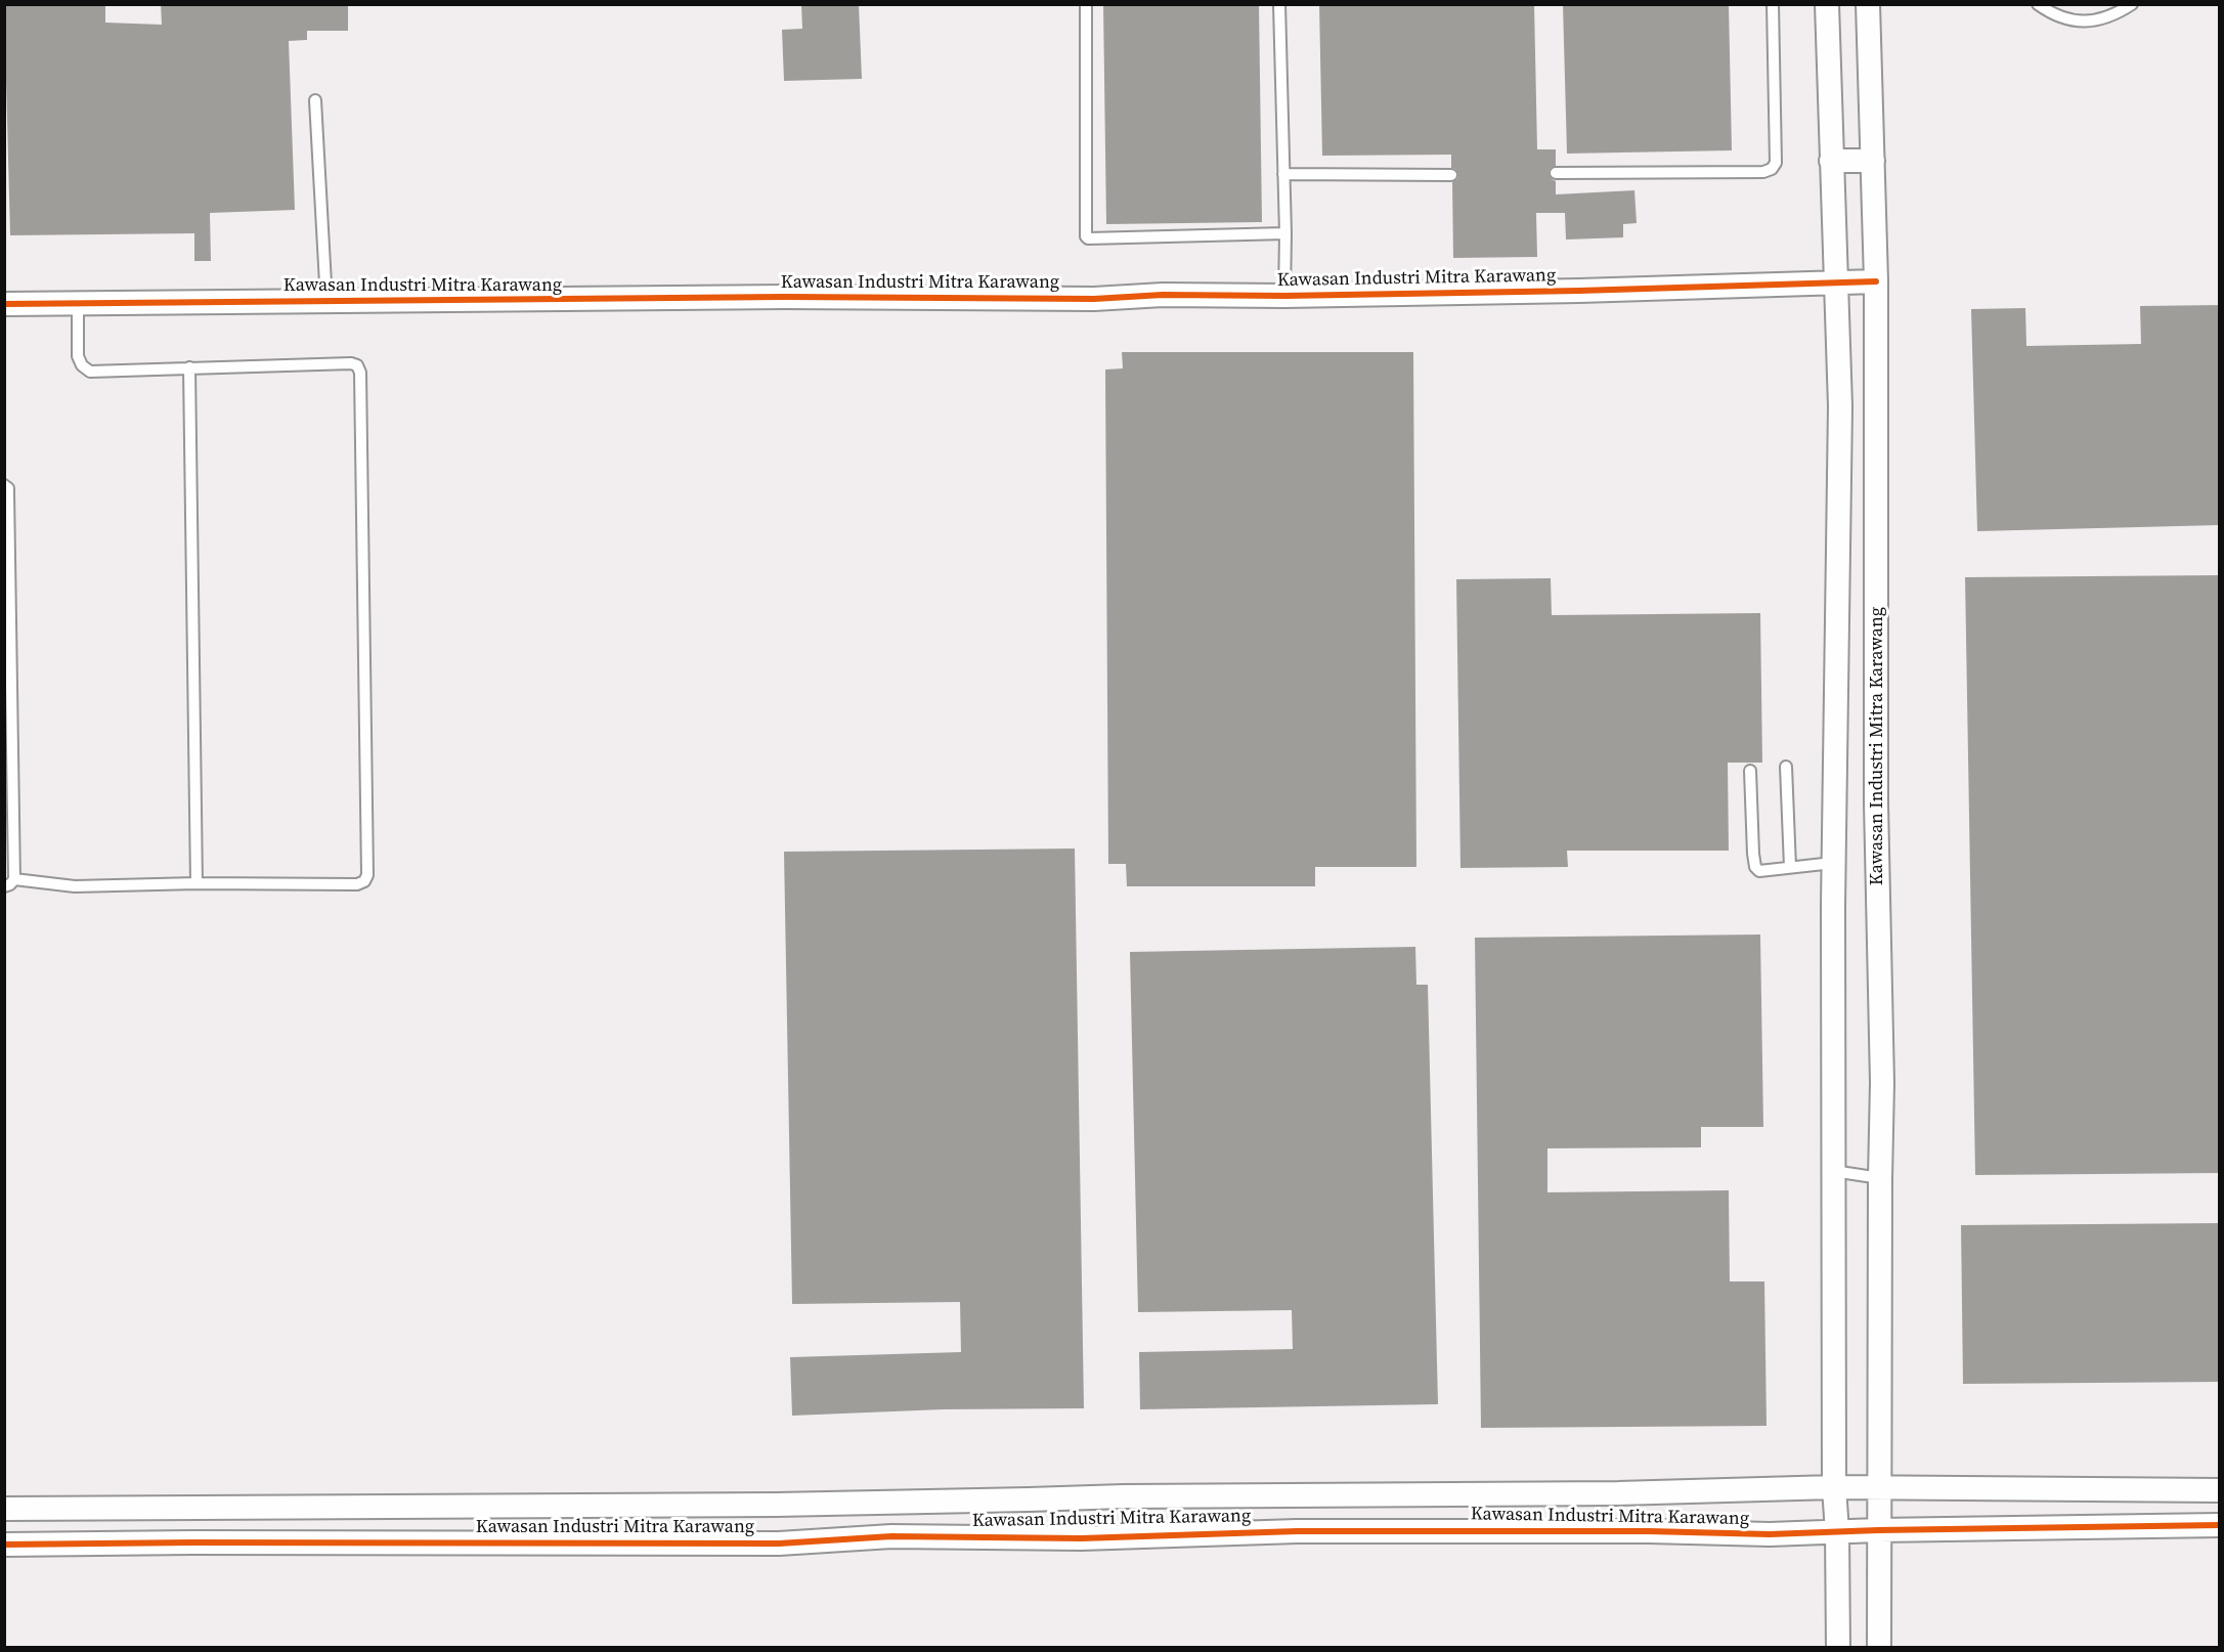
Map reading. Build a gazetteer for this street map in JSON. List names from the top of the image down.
{
  "streets": {
    "street": ["Kawasan Industri Mitra Karawang"]
  }
}
